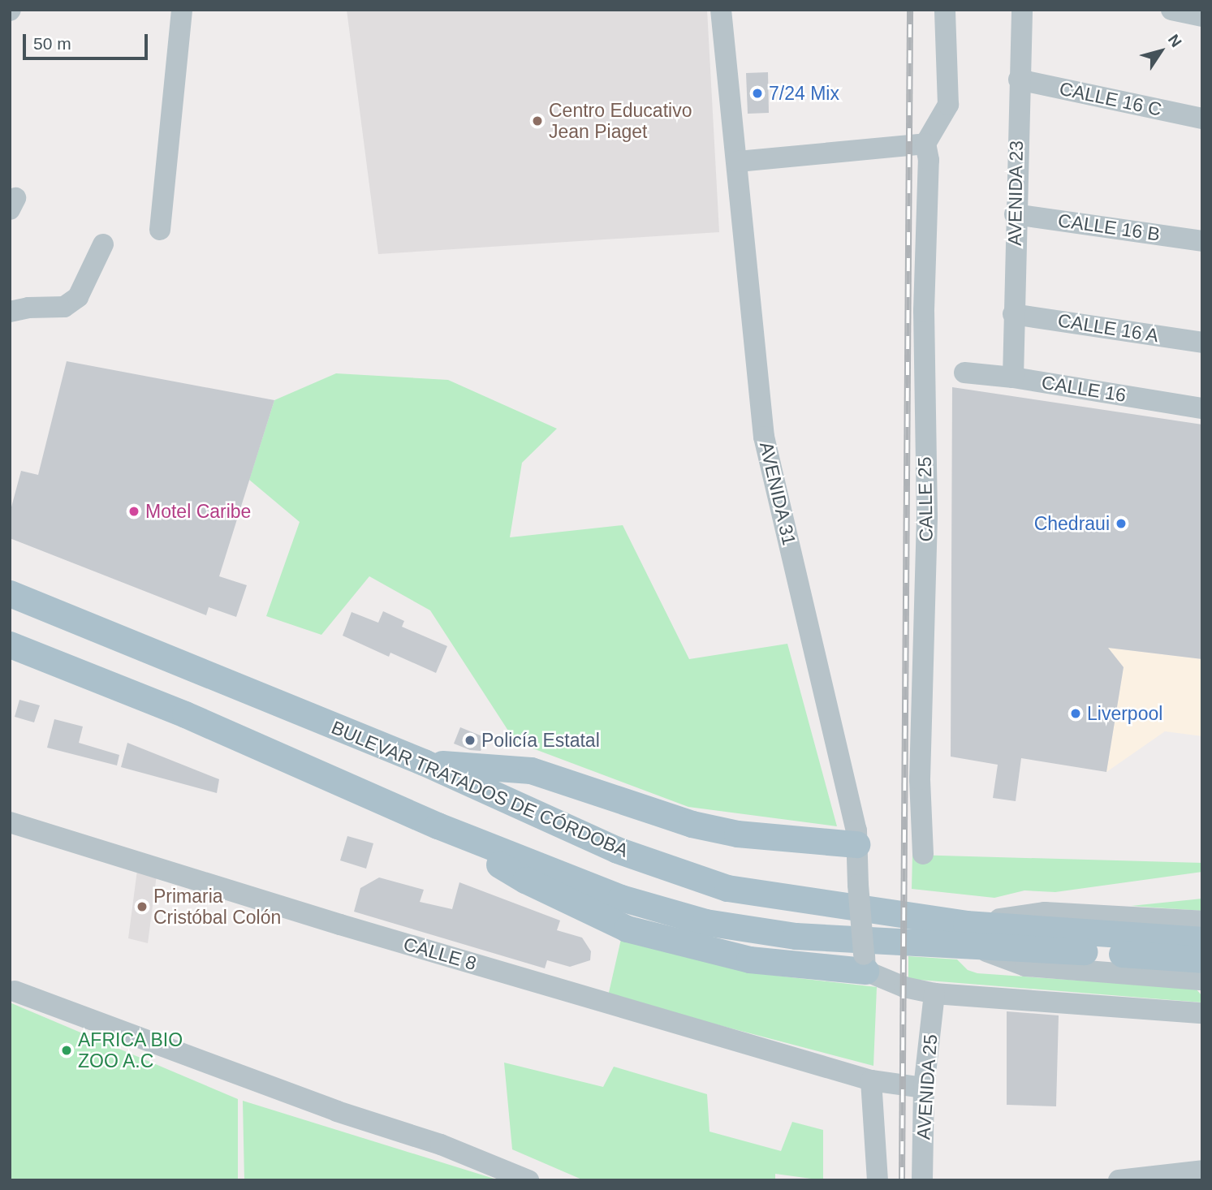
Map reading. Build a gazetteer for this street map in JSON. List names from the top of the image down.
{
  "streets": {
    "main road": ["BULEVAR TRATADOS DE CÓRDOBA"],
    "street": [
      "CALLE 16 C",
      "AVENIDA 23",
      "CALLE 16 B",
      "CALLE 16 A",
      "CALLE 16",
      "AVENIDA 31",
      "CALLE 25",
      "CALLE 8",
      "AVENIDA 25"
    ]
  },
  "crossings": [
    ["CALLE 16 C", "AVENIDA 23"],
    ["AVENIDA 23", "CALLE 16 B"],
    ["AVENIDA 23", "CALLE 16 A"],
    ["AVENIDA 23", "CALLE 16"],
    ["CALLE 8", "AVENIDA 25"]
  ],
  "places": [
    "7/24 Mix",
    "Centro Educativo Jean Piaget",
    "Motel Caribe",
    "Chedraui",
    "Liverpool",
    "Policía Estatal",
    "Primaria Cristóbal Colón",
    "AFRICA BIO ZOO A.C"
  ],
  "scale_bar": "50 m",
  "north": "top right"
}
